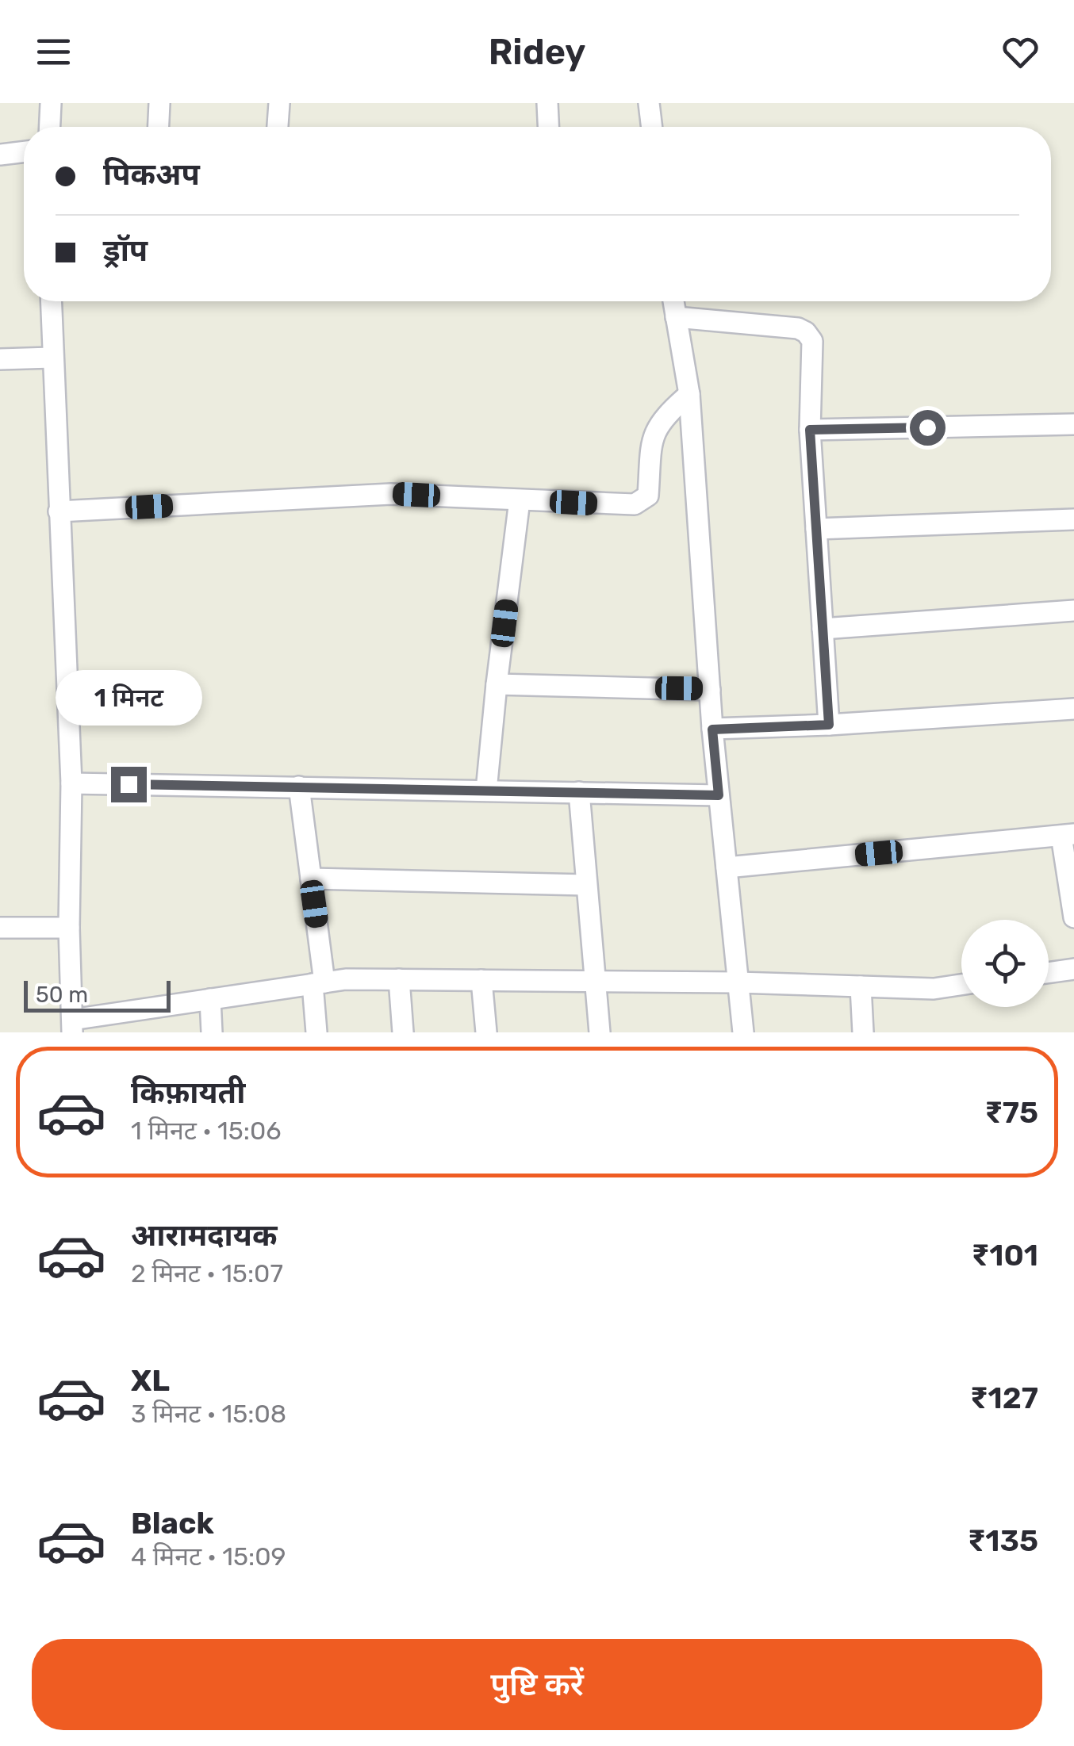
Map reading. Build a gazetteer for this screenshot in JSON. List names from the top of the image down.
{
  "scale_bar": "50 m",
  "page": {
    "header": "Ridey",
    "banner": ["पिकअप", "ड्रॉप"],
    "bubble": "1 मिनट",
    "scale": "50 m",
    "list": [
      {
        "name": "किफ़ायती",
        "note": "1 मिनट · 15:06",
        "value": "₹75"
      },
      {
        "name": "आरामदायक",
        "note": "2 मिनट · 15:07",
        "value": "₹101"
      },
      {
        "name": "XL",
        "note": "3 मिनट · 15:08",
        "value": "₹127"
      },
      {
        "name": "Black",
        "note": "4 मिनट · 15:09",
        "value": "₹135"
      }
    ],
    "buttons": "पुष्टि करें"
  }
}
